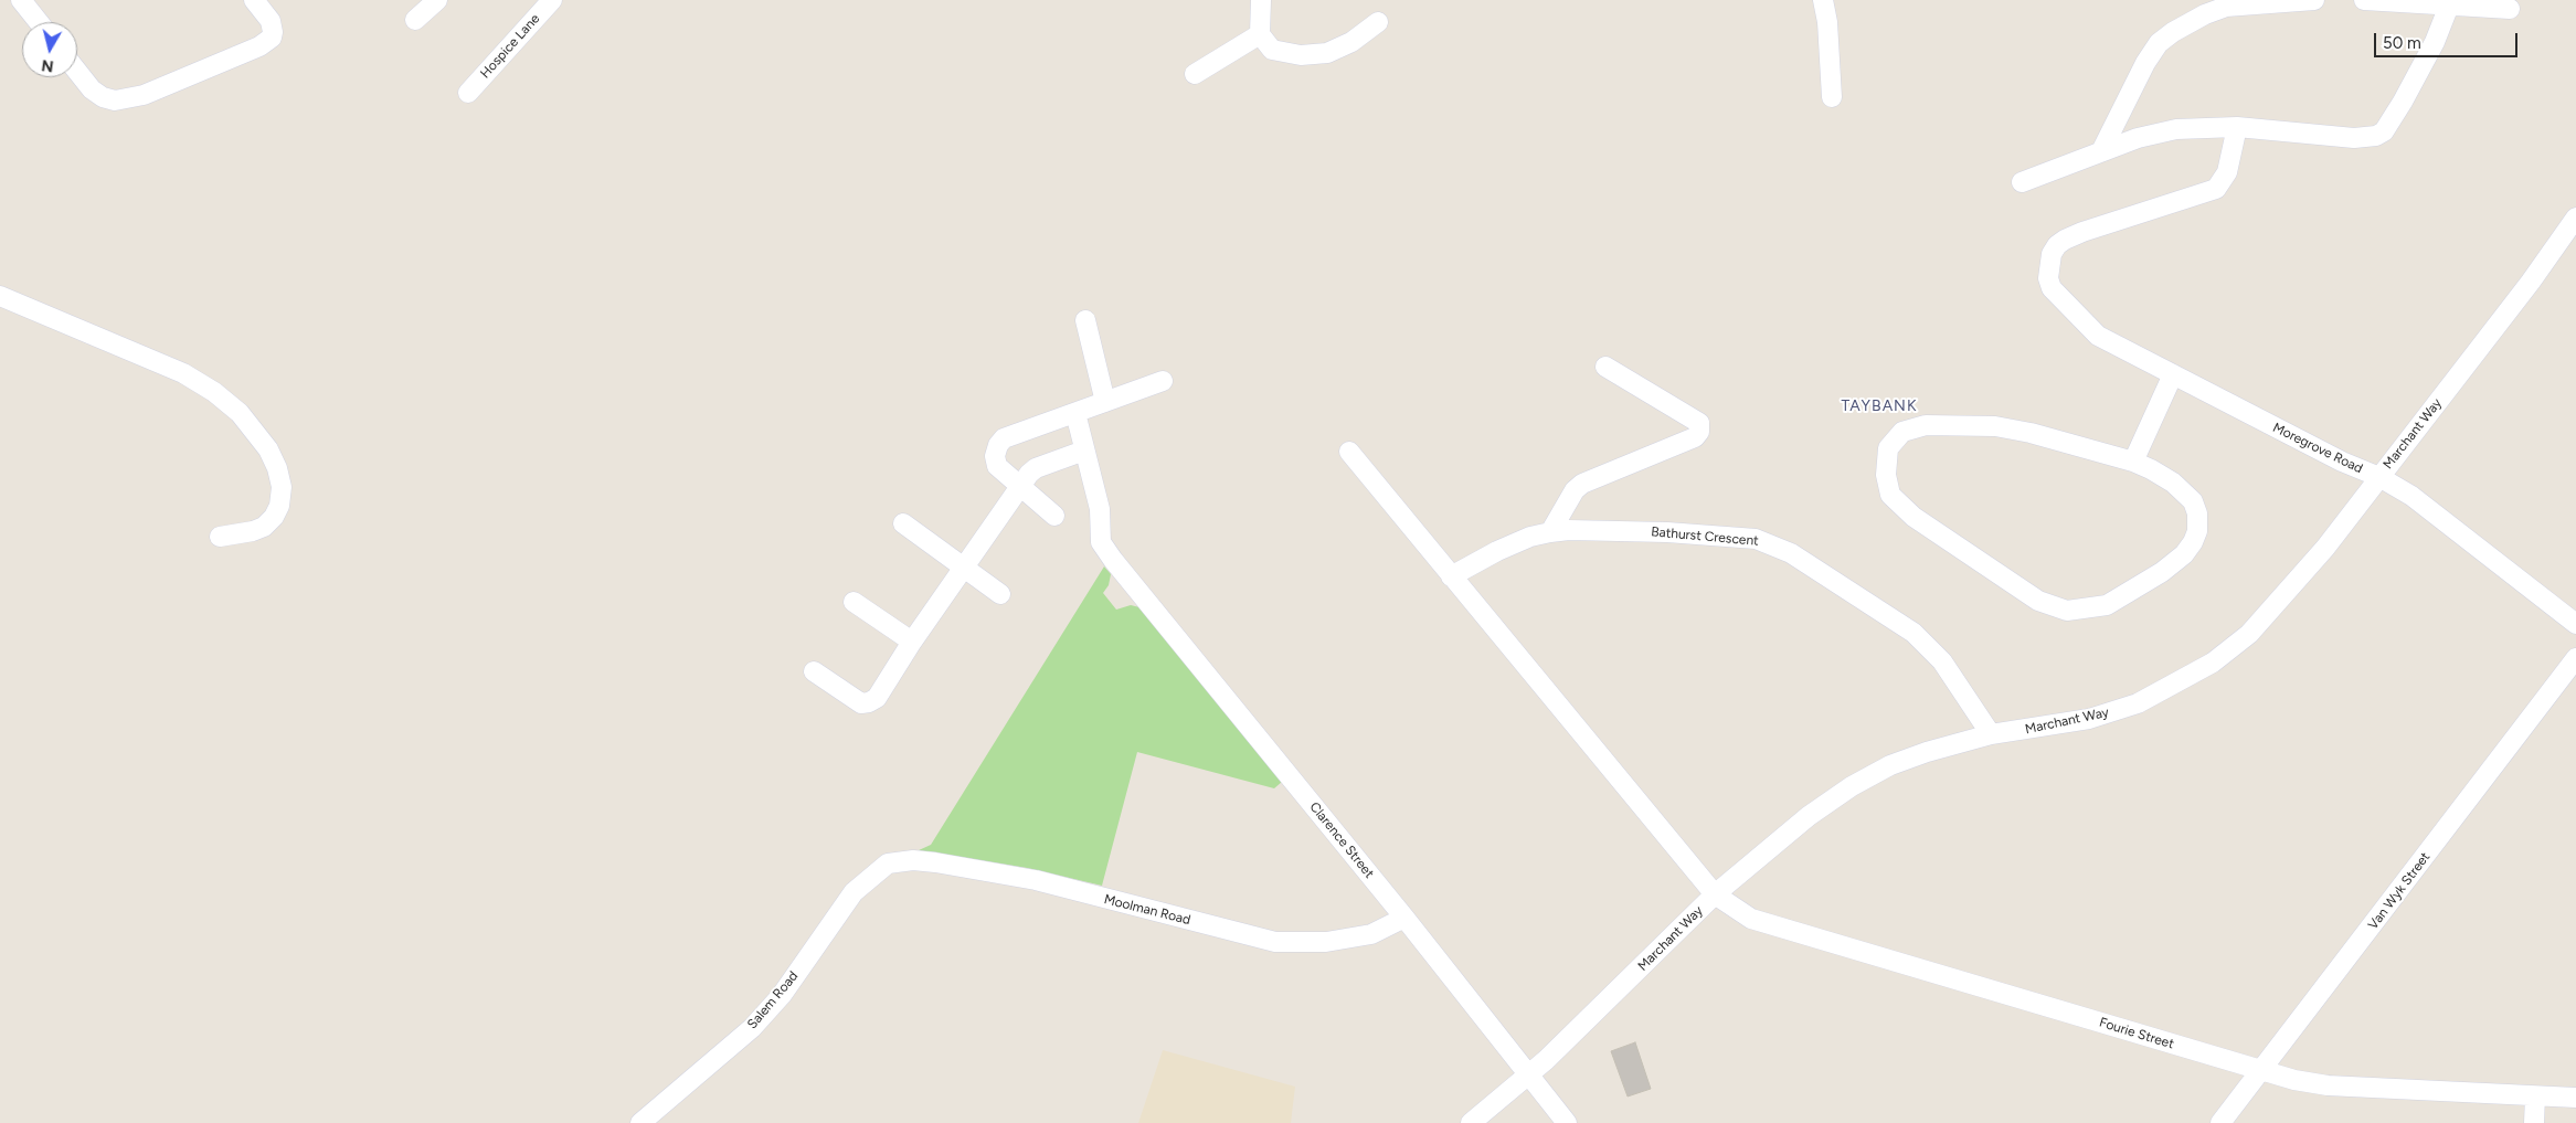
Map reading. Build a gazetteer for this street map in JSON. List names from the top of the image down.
{
  "streets": {
    "street": [
      "Hospice Lane",
      "Marchant Way",
      "Moregrove Road",
      "Bathurst Crescent",
      "Clarence Street",
      "Van Wyk Street",
      "Moolman Road",
      "Salem Road",
      "Fourie Street"
    ]
  },
  "crossings": [
    ["Marchant Way", "Moregrove Road"],
    ["Marchant Way", "Bathurst Crescent"],
    ["Marchant Way", "Clarence Street"],
    ["Marchant Way", "Fourie Street"],
    ["Clarence Street", "Moolman Road"],
    ["Van Wyk Street", "Fourie Street"],
    ["Moolman Road", "Salem Road"]
  ],
  "districts": ["TAYBANK"],
  "scale_bar": "50 m",
  "north": "bottom"
}
